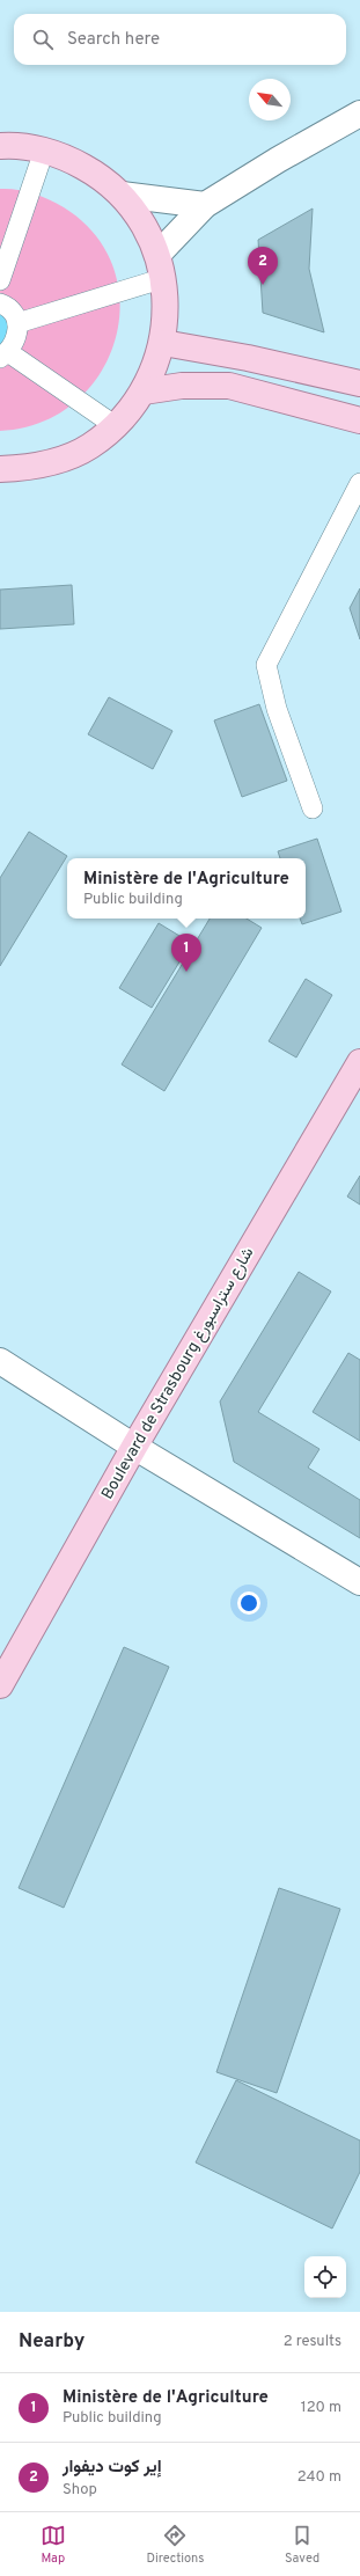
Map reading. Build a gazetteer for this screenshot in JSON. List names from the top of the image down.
{
  "streets": {
    "main road": ["Boulevard de Strasbourg شارع ستراسبورغ"]
  },
  "north": "top left",
  "page": {
    "search": "Search here",
    "pins": ["2", "1"],
    "popup": ["Ministère de l'Agriculture", "Public building"],
    "heading": ["Nearby", "2 results"],
    "list": [
      {
        "mark": "1",
        "name": "Ministère de l'Agriculture",
        "note": "Public building",
        "value": "120 m"
      },
      {
        "mark": "2",
        "name": "إير كوت ديفوار",
        "note": "Shop",
        "value": "240 m"
      }
    ],
    "nav": ["Map", "Directions", "Saved"]
  }
}
